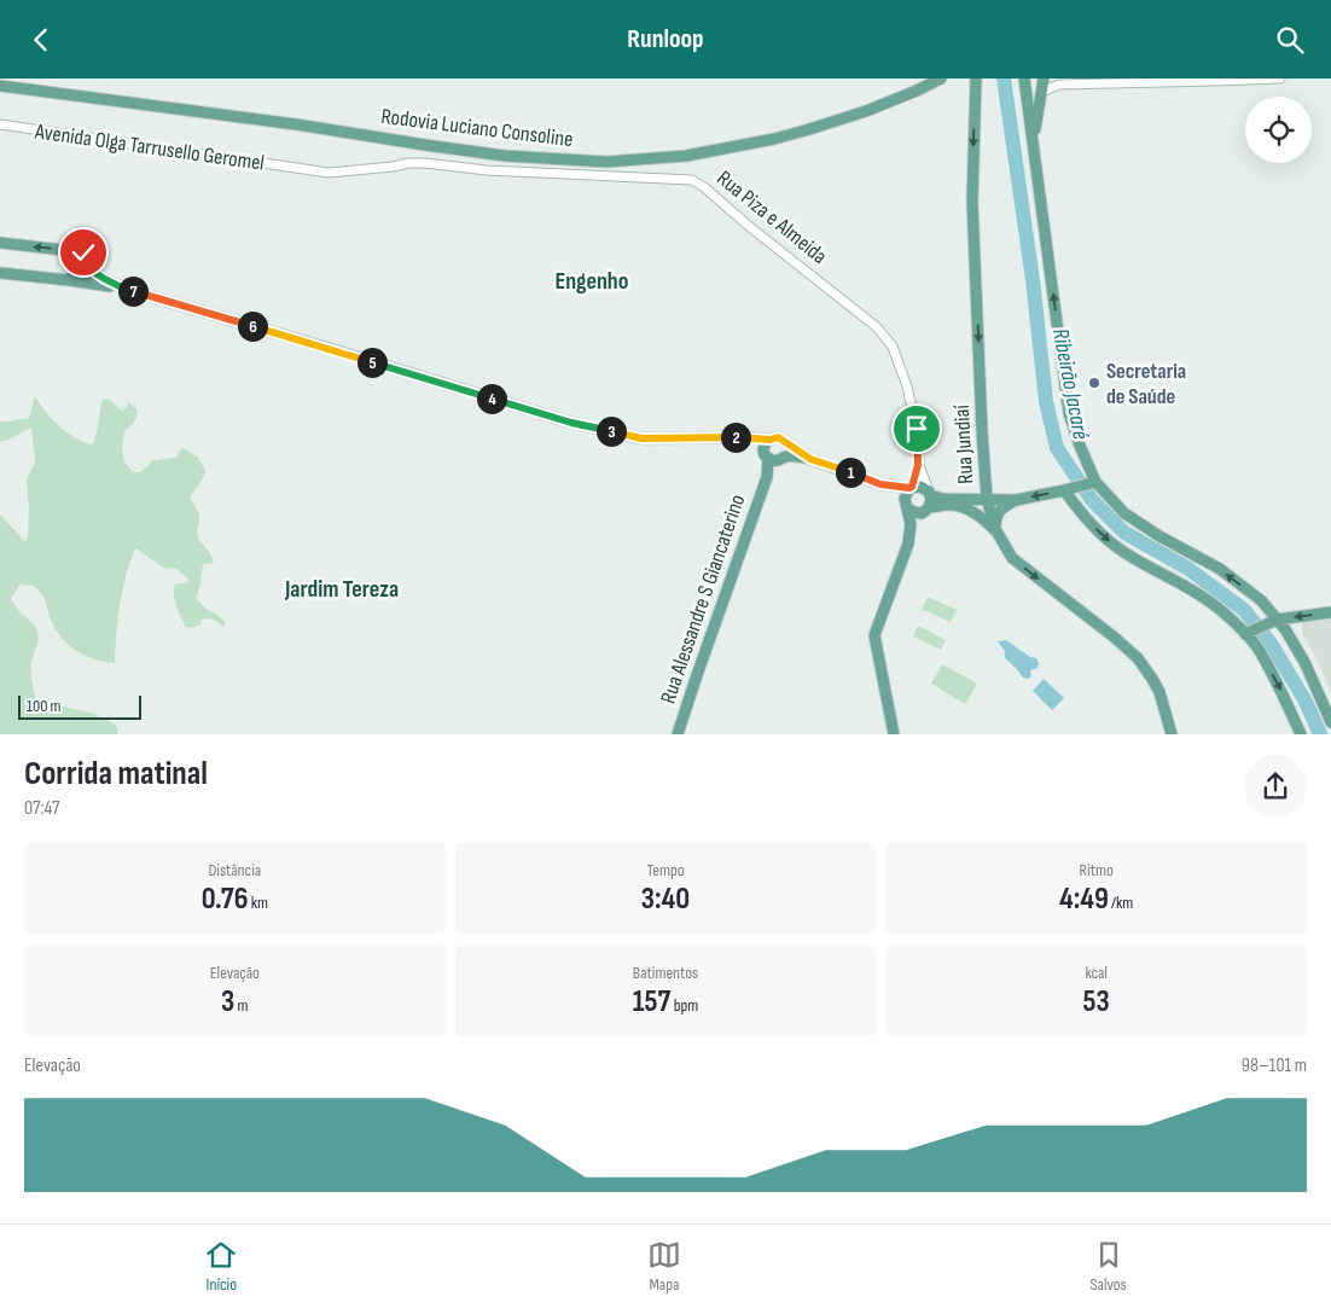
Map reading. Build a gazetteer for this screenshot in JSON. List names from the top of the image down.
{
  "streets": {
    "main road": ["Rodovia Luciano Consoline", "Rua Jundiaí", "Rua Alessandre S Giancaterino"],
    "street": ["Avenida Olga Tarrusello Geromel", "Rua Piza e Almeida"]
  },
  "crossings": [
    ["Avenida Olga Tarrusello Geromel", "Rua Piza e Almeida"]
  ],
  "districts": ["Engenho", "Jardim Tereza"],
  "water": ["Ribeirão Jacaré"],
  "places": ["Secretaria de Saúde"],
  "scale_bar": "100 m",
  "page": {
    "header": "Runloop",
    "pins": [
      "7",
      "6",
      "5",
      "4",
      "3",
      "2",
      "1"
    ],
    "scale": "100 m",
    "heading": ["Corrida matinal", "07:47"],
    "stats": [
      ["Distância", "0.76 km"],
      ["Tempo", "3:40"],
      ["Ritmo", "4:49 /km"],
      ["Elevação", "3 m"],
      ["Batimentos", "157 bpm"],
      ["kcal", "53"]
    ],
    "chart": ["Elevação", "98–101 m"],
    "tabs": ["Início", "Mapa", "Salvos"]
  }
}
